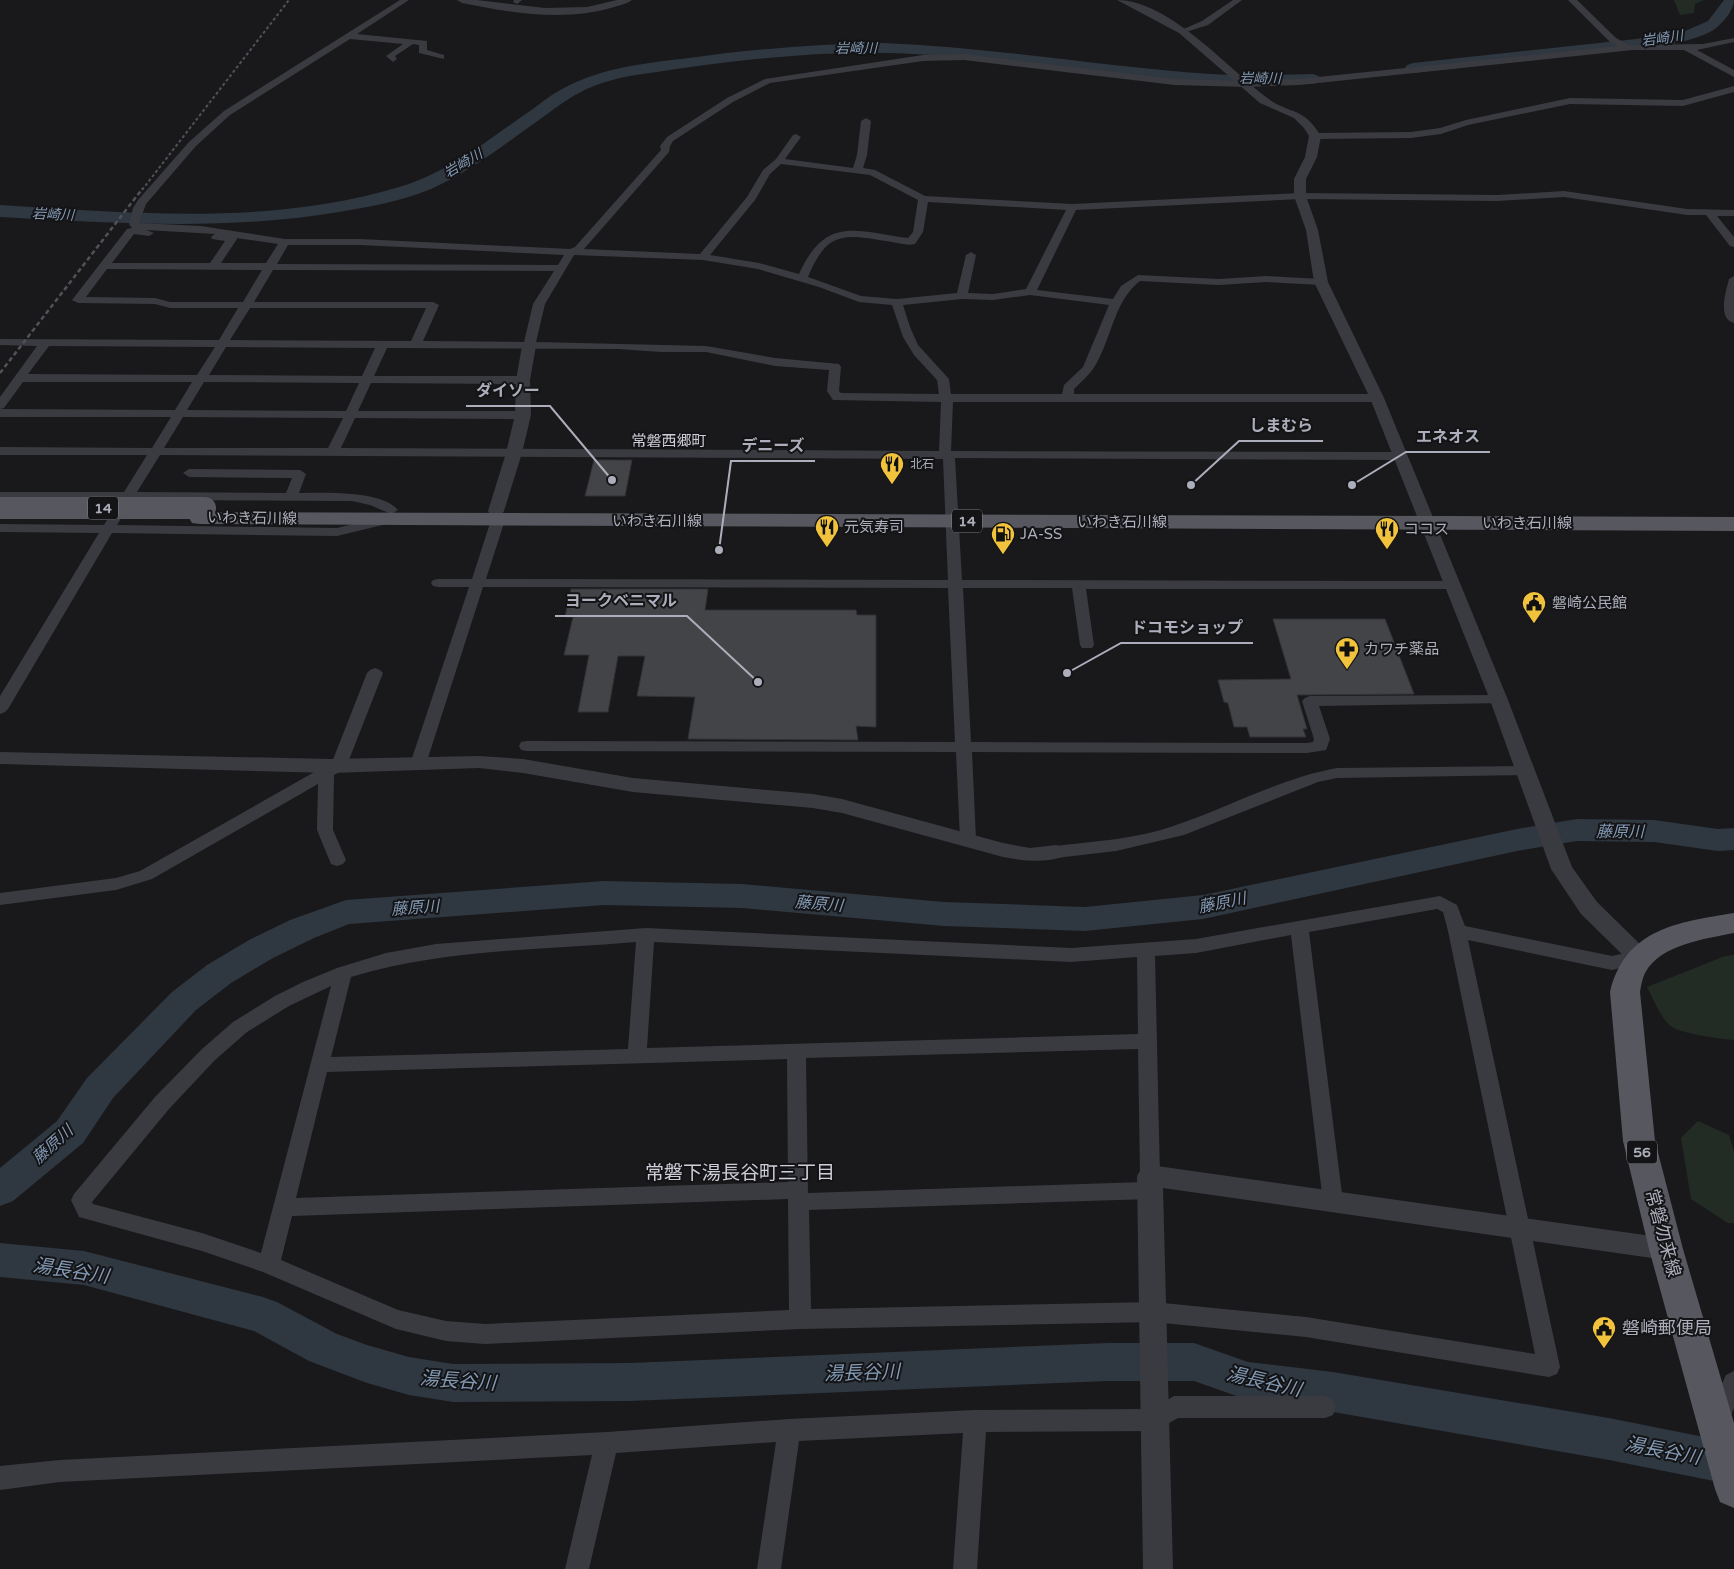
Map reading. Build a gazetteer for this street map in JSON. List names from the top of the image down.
{
  "streets": {
    "main road": [
      "14",
      "いわき石川線",
      "56",
      "常磐勿来線"
    ]
  },
  "districts": ["常磐西郷町", "常磐下湯長谷町三丁目"],
  "water": ["岩崎川", "藤原川", "湯長谷川"],
  "places": {
    "other": [
      "ダイソー",
      "しまむら",
      "エネオス",
      "デニーズ",
      "ドコモショップ",
      "ヨークベニマル"
    ],
    "restaurant": ["北石", "元気寿司", "ココス"],
    "fuel station": ["JA-SS"],
    "public building": ["磐崎公民館", "磐崎郵便局"],
    "pharmacy": ["カワチ薬品"]
  }
}
